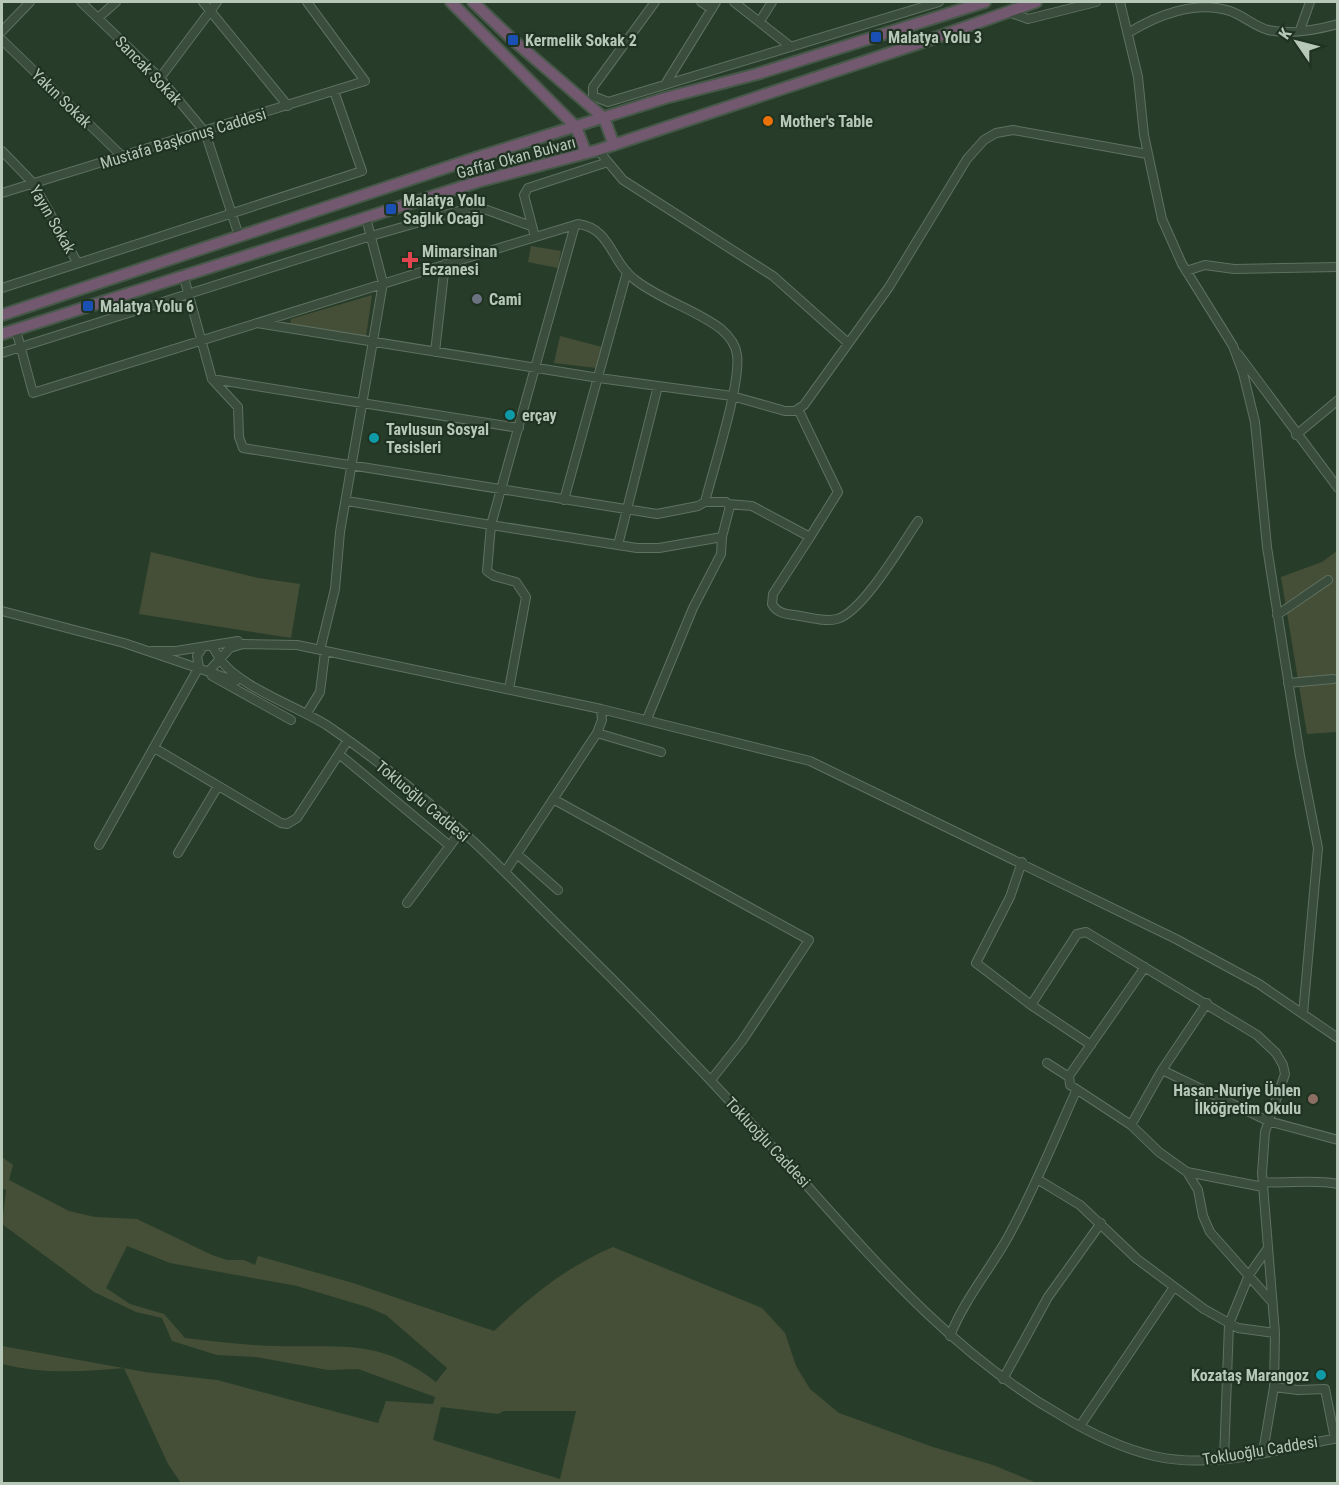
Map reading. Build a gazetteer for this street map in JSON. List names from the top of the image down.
{
  "streets": {
    "highway": ["Gaffar Okan Bulvarı"],
    "street": [
      "Sancak Sokak",
      "Yakın Sokak",
      "Mustafa Başkonuş Caddesi",
      "Yayın Sokak",
      "Tokluoğlu Caddesi"
    ]
  },
  "crossings": [
    ["Sancak Sokak", "Mustafa Başkonuş Caddesi"],
    ["Sancak Sokak", "Gaffar Okan Bulvarı"],
    ["Yakın Sokak", "Mustafa Başkonuş Caddesi"],
    ["Mustafa Başkonuş Caddesi", "Yayın Sokak"]
  ],
  "places": {
    "transit": [
      "Malatya Yolu 3",
      "Kermelik Sokak 2",
      "Malatya Yolu Sağlık Ocağı",
      "Malatya Yolu 6"
    ],
    "other": [
      "Mother's Table",
      "Cami",
      "erçay",
      "Tavlusun Sosyal Tesisleri",
      "Hasan-Nuriye Ünlen İlköğretim Okulu",
      "Kozataş Marangoz"
    ],
    "health": ["Mimarsinan Eczanesi"]
  },
  "north": "top left"
}
